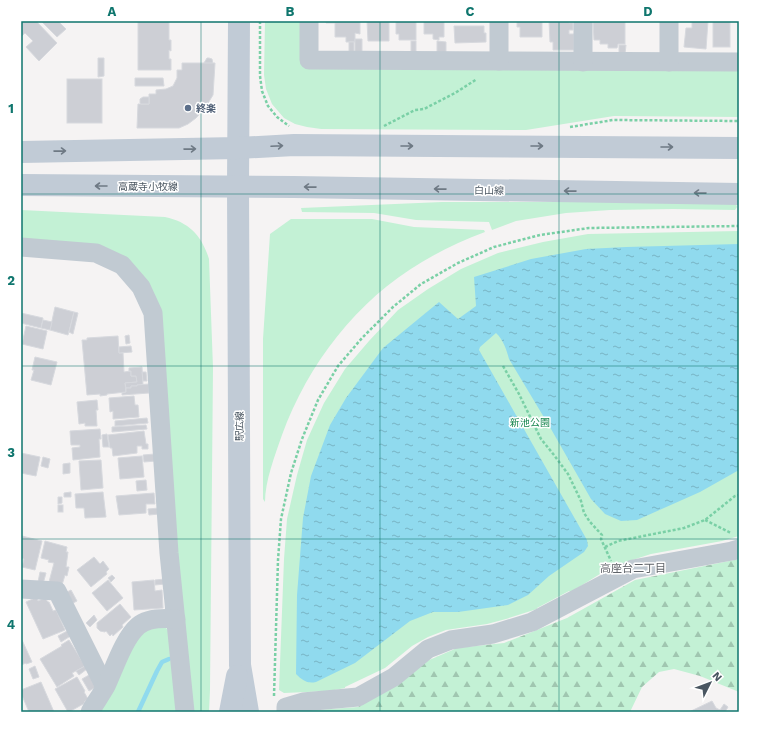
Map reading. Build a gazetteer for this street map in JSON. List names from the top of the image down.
{
  "streets": {
    "street": ["高蔵寺小牧線", "白山線", "駅広線"]
  },
  "crossings": [
    ["高蔵寺小牧線", "白山線"],
    ["高蔵寺小牧線", "駅広線"],
    ["白山線", "駅広線"]
  ],
  "districts": ["高座台二丁目"],
  "parks": ["新池公園"],
  "places": ["終楽"],
  "north": "top right",
  "grid": {
    "columns": [
      "A",
      "B",
      "C",
      "D"
    ],
    "rows": [
      "1",
      "2",
      "3",
      "4"
    ]
  }
}
